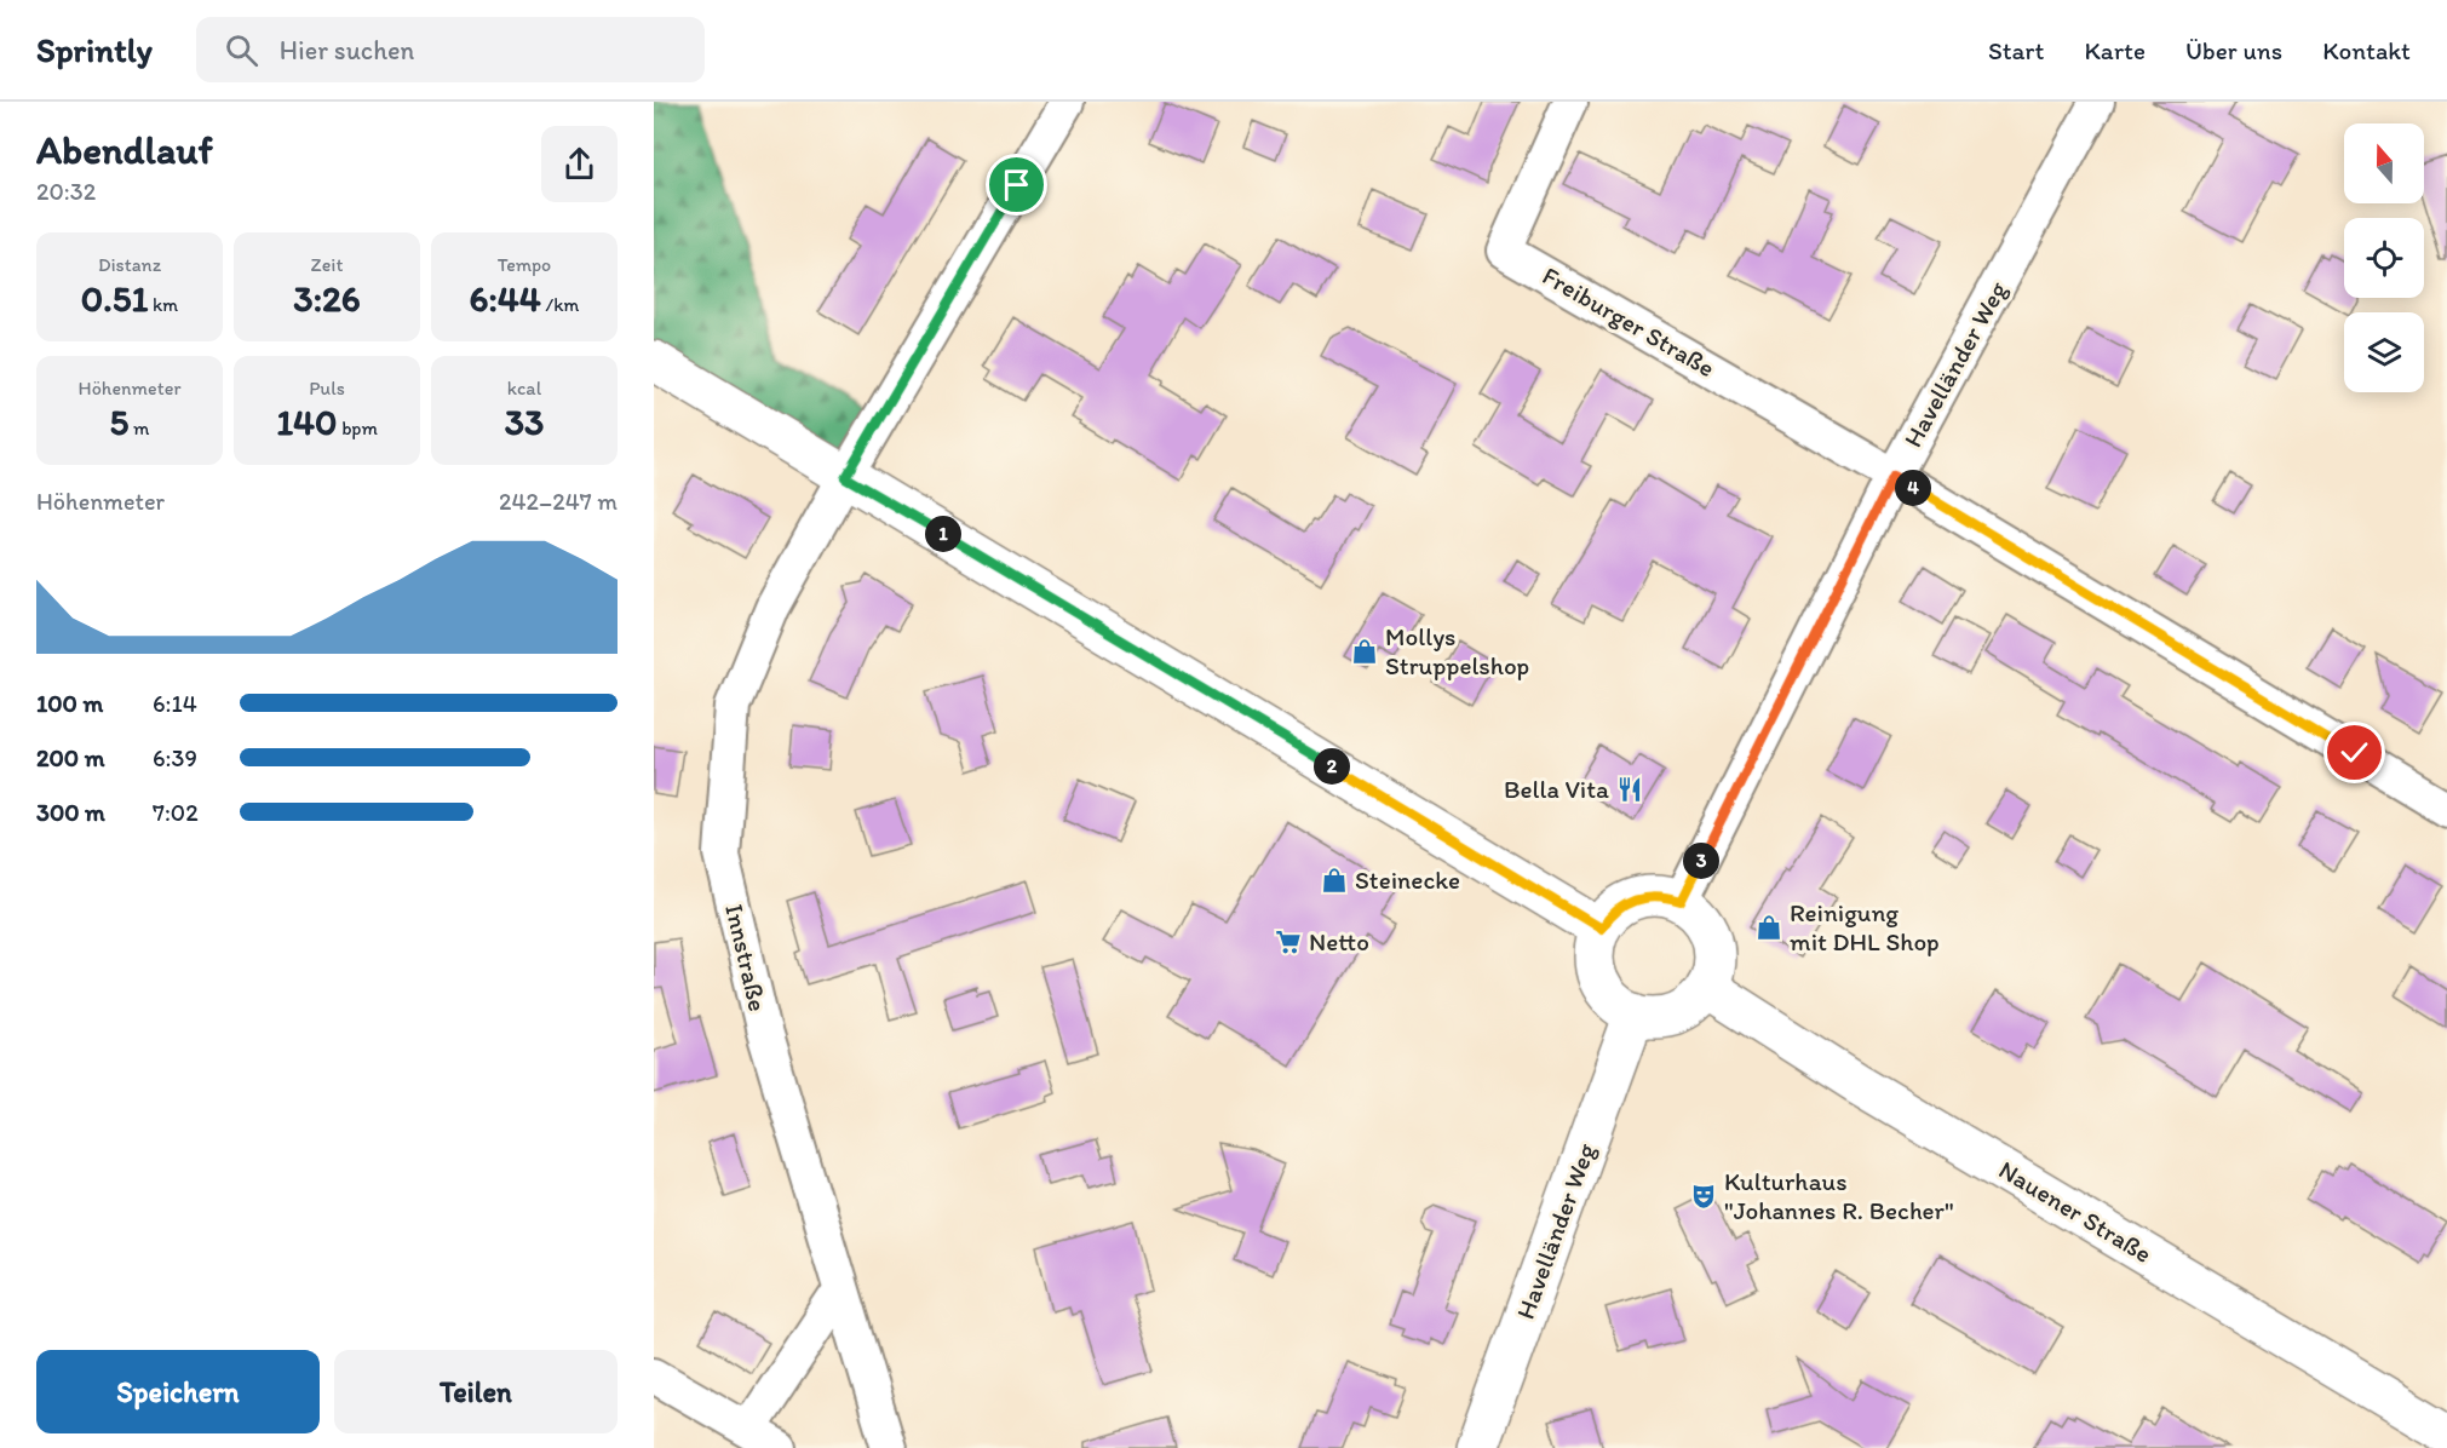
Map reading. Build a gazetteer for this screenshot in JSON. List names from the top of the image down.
{
  "streets": {
    "main road": ["Havelländer Weg", "Nauener Straße"],
    "street": ["Freiburger Straße", "Innstraße"]
  },
  "crossings": [
    ["Freiburger Straße", "Havelländer Weg"],
    ["Havelländer Weg", "Nauener Straße"]
  ],
  "places": {
    "shop": ["Mollys Struppelshop", "Steinecke", "Reinigung mit DHL Shop"],
    "restaurant": ["Bella Vita"],
    "supermarket": ["Netto"],
    "theatre": ["Kulturhaus \"Johannes R. Becher\""]
  },
  "north": "top",
  "page": {
    "header": "Sprintly",
    "search": "Hier suchen",
    "nav": [
      "Start",
      "Karte",
      "Über uns",
      "Kontakt"
    ],
    "heading": ["Abendlauf", "20:32"],
    "stats": [
      ["Distanz", "0.51 km"],
      ["Zeit", "3:26"],
      ["Tempo", "6:44 /km"],
      ["Höhenmeter", "5 m"],
      ["Puls", "140 bpm"],
      ["kcal", "33"]
    ],
    "pins": [
      "4",
      "1",
      "2",
      "3"
    ],
    "chart": ["Höhenmeter", "242–247 m"],
    "list": [
      {
        "name": "100 m",
        "note": "6:14"
      },
      {
        "name": "200 m",
        "note": "6:39"
      },
      {
        "name": "300 m",
        "note": "7:02"
      }
    ],
    "buttons": ["Speichern", "Teilen"]
  }
}
